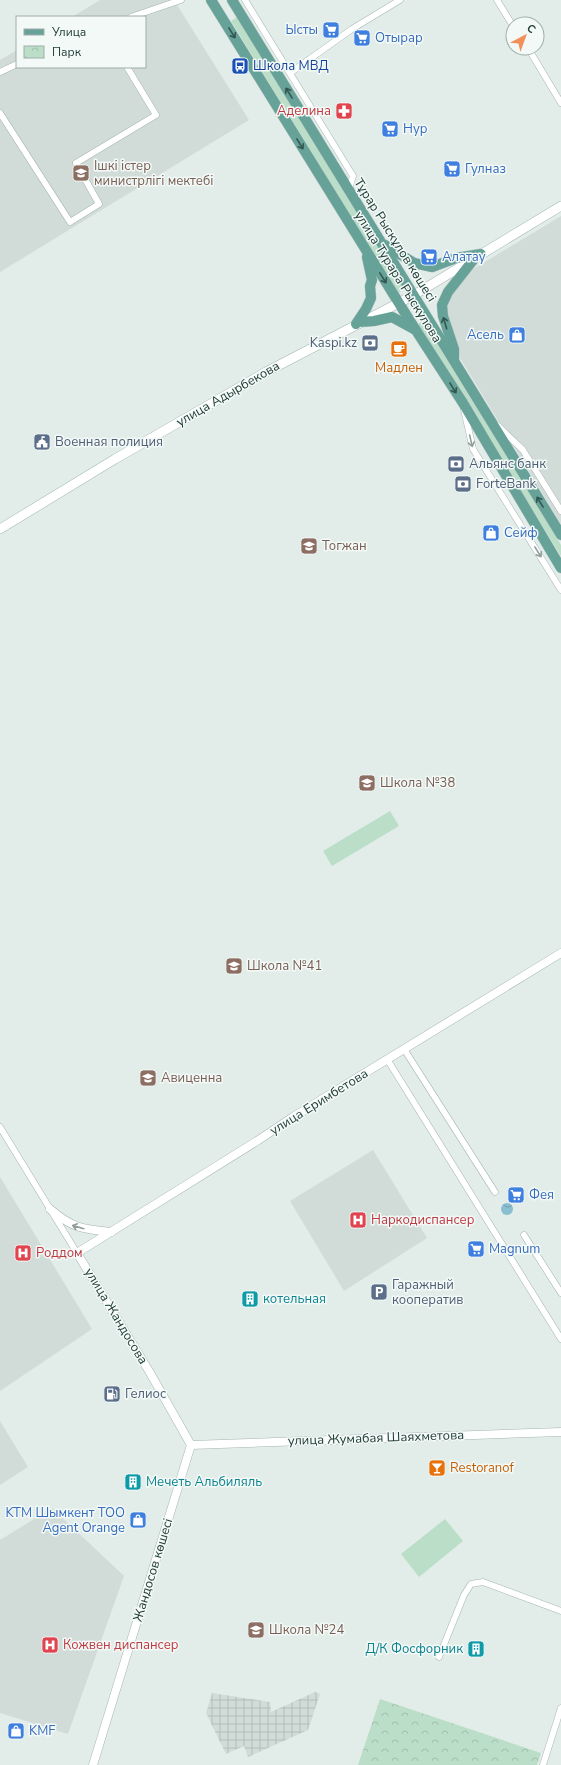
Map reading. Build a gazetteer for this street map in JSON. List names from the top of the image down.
{
  "streets": {
    "main road": ["Тұрар Рыскұлов көшесі", "улица Турара Рыскулова", "улица Адырбекова"],
    "street": [
      "улица Еримбетова",
      "улица Жандосова",
      "улица Жумабая Шаяхметова",
      "Жандосов көшесі"
    ]
  },
  "crossings": [
    ["Тұрар Рыскұлов көшесі", "улица Адырбекова"],
    ["улица Турара Рыскулова", "улица Адырбекова"],
    ["улица Еримбетова", "улица Жандосова"],
    ["улица Жандосова", "улица Жумабая Шаяхметова"],
    ["улица Жандосова", "Жандосов көшесі"],
    ["улица Жумабая Шаяхметова", "Жандосов көшесі"]
  ],
  "one_way": ["Тұрар Рыскұлов көшесі", "улица Турара Рыскулова"],
  "places": {
    "supermarket": [
      "Ысты",
      "Отырар",
      "Нур",
      "Гулназ",
      "Алатау",
      "Фея",
      "Magnum"
    ],
    "bus stop": ["Школа МВД"],
    "pharmacy": ["Аделина"],
    "school or university": [
      "Ішкі істер министрлігі мектебі",
      "Тогжан",
      "Школа №38",
      "Школа №41",
      "Авиценна",
      "Школа №24"
    ],
    "shop": [
      "Асель",
      "Сейф",
      "KTM Шымкент ТОО Agent Orange",
      "KMF"
    ],
    "bank": ["Kaspi.kz", "Альянс банк", "ForteBank"],
    "cafe": ["Мадлен"],
    "public building": ["Военная полиция"],
    "hospital": ["Наркодиспансер", "Роддом", "Кожвен диспансер"],
    "parking": ["Гаражный кооператив"],
    "building": ["котельная", "Мечеть Альбиляль", "Д/К Фосфорник"],
    "fuel station": ["Гелиос"],
    "bar": ["Restoranof"]
  },
  "legend": ["Улица", "Парк"],
  "north": "top right"
}
